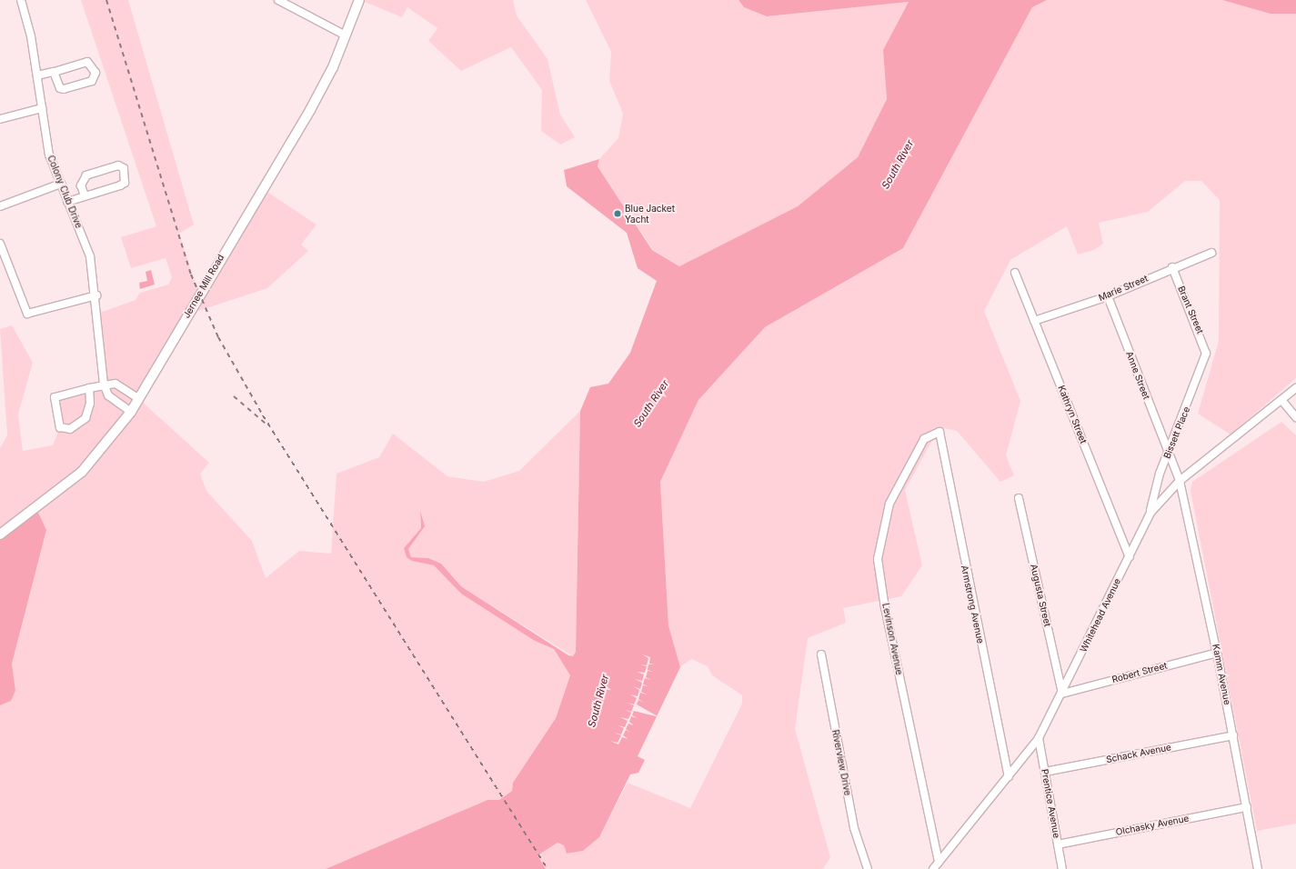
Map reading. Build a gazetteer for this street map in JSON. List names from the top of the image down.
{
  "streets": {
    "street": [
      "Colony Club Drive",
      "Jernee Mill Road",
      "Marie Street",
      "Brant Street",
      "Anne Street",
      "Kathryn Street",
      "Bissett Place",
      "Augusta Street",
      "Armstrong Avenue",
      "Whitehead Avenue",
      "Levinson Avenue",
      "Robert Street",
      "Kamm Avenue",
      "Schack Avenue",
      "Riverview Drive",
      "Prentice Avenue",
      "Olchasky Avenue"
    ]
  },
  "crossings": [
    ["Colony Club Drive", "Jernee Mill Road"],
    ["Marie Street", "Brant Street"],
    ["Marie Street", "Anne Street"],
    ["Marie Street", "Kathryn Street"],
    ["Brant Street", "Bissett Place"],
    ["Anne Street", "Bissett Place"],
    ["Anne Street", "Whitehead Avenue"],
    ["Anne Street", "Kamm Avenue"],
    ["Kathryn Street", "Whitehead Avenue"],
    ["Bissett Place", "Whitehead Avenue"],
    ["Augusta Street", "Whitehead Avenue"],
    ["Augusta Street", "Robert Street"],
    ["Armstrong Avenue", "Whitehead Avenue"],
    ["Armstrong Avenue", "Levinson Avenue"],
    ["Whitehead Avenue", "Levinson Avenue"],
    ["Whitehead Avenue", "Robert Street"],
    ["Whitehead Avenue", "Kamm Avenue"],
    ["Whitehead Avenue", "Prentice Avenue"],
    ["Robert Street", "Kamm Avenue"],
    ["Kamm Avenue", "Schack Avenue"],
    ["Kamm Avenue", "Olchasky Avenue"],
    ["Schack Avenue", "Prentice Avenue"],
    ["Prentice Avenue", "Olchasky Avenue"]
  ],
  "water": ["South River"],
  "places": ["Blue Jacket Yacht"]
}
